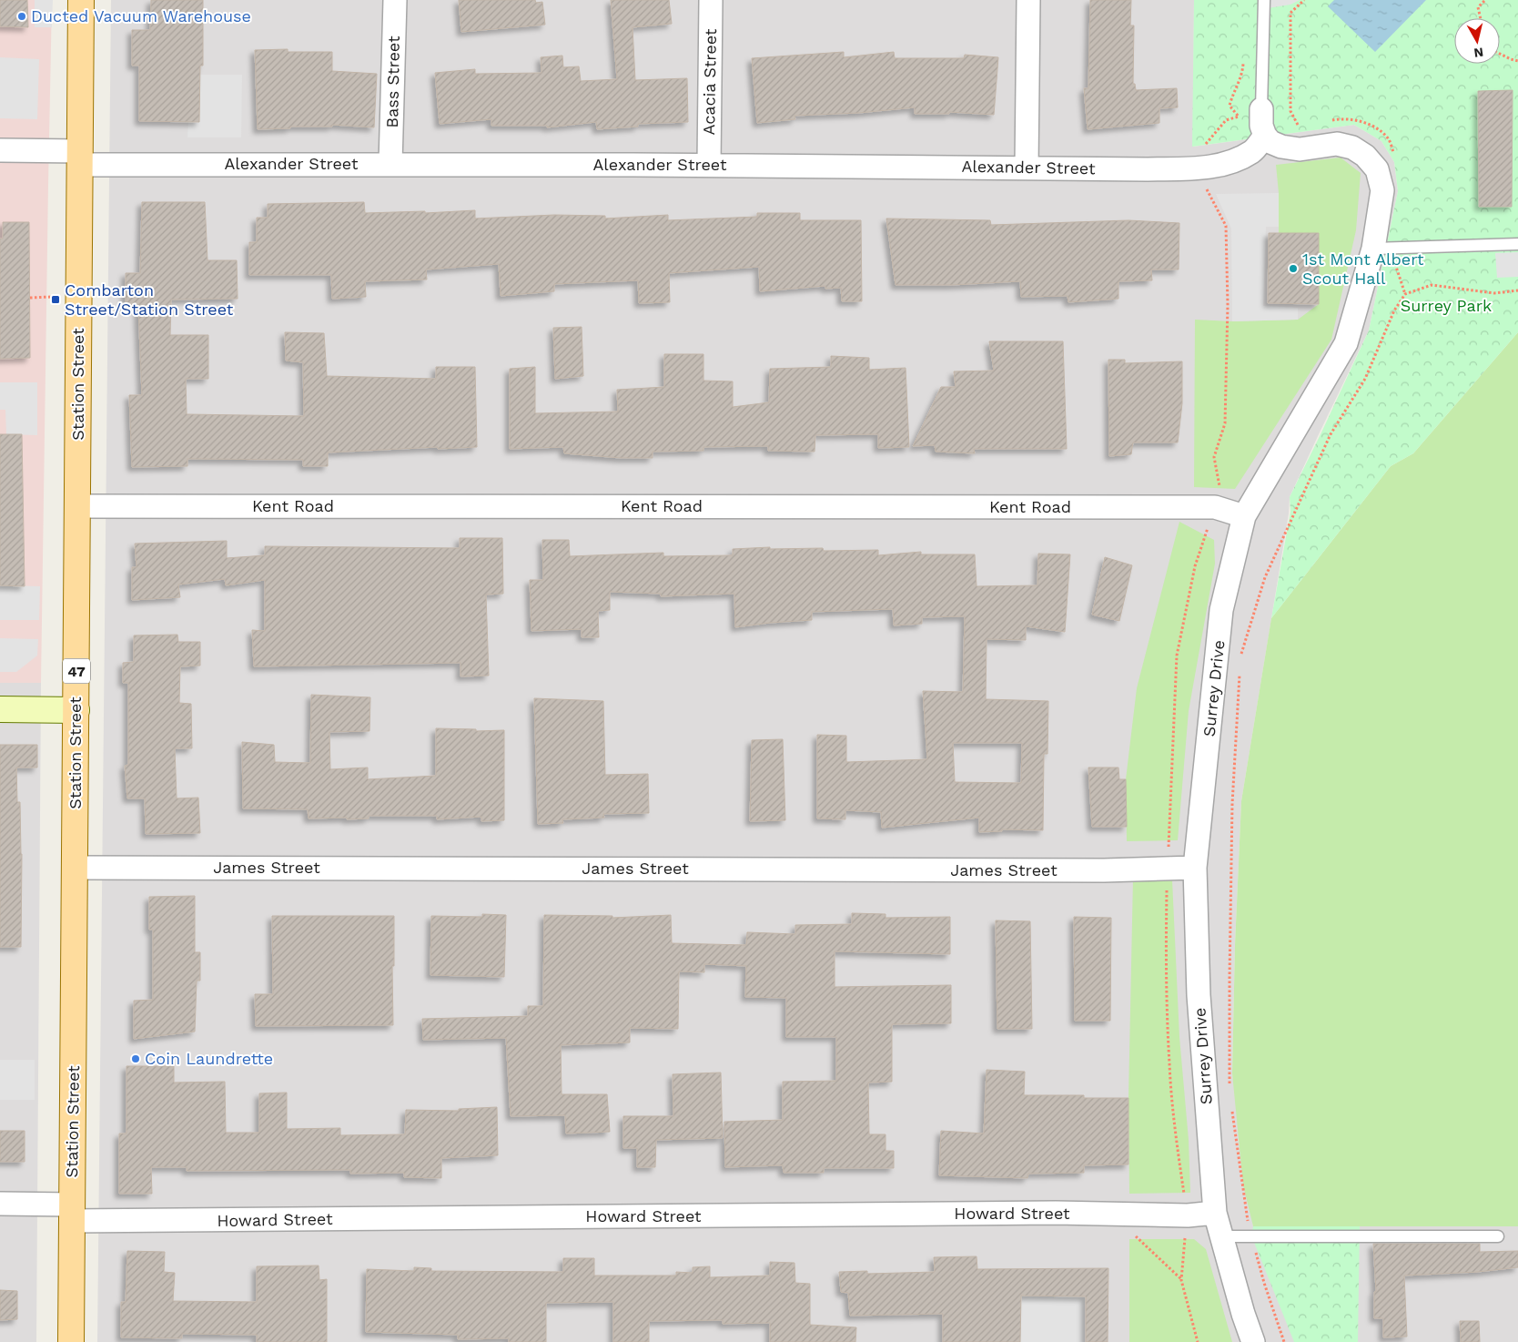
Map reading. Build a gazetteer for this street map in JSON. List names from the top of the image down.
{
  "streets": {
    "main road": ["Station Street", "47"],
    "street": [
      "Bass Street",
      "Acacia Street",
      "Alexander Street",
      "Kent Road",
      "Surrey Drive",
      "James Street",
      "Howard Street"
    ]
  },
  "crossings": [
    ["Bass Street", "Alexander Street"],
    ["Acacia Street", "Alexander Street"],
    ["Alexander Street", "Station Street"],
    ["Alexander Street", "Surrey Drive"],
    ["Station Street", "Kent Road"],
    ["Station Street", "James Street"],
    ["Station Street", "Howard Street"],
    ["Kent Road", "Surrey Drive"],
    ["Surrey Drive", "James Street"],
    ["Surrey Drive", "Howard Street"]
  ],
  "parks": ["Surrey Park"],
  "places": {
    "other": ["Ducted Vacuum Warehouse", "1st Mont Albert Scout Hall", "Coin Laundrette"],
    "transit": ["Combarton Street/Station Street"]
  },
  "north": "bottom"
}
